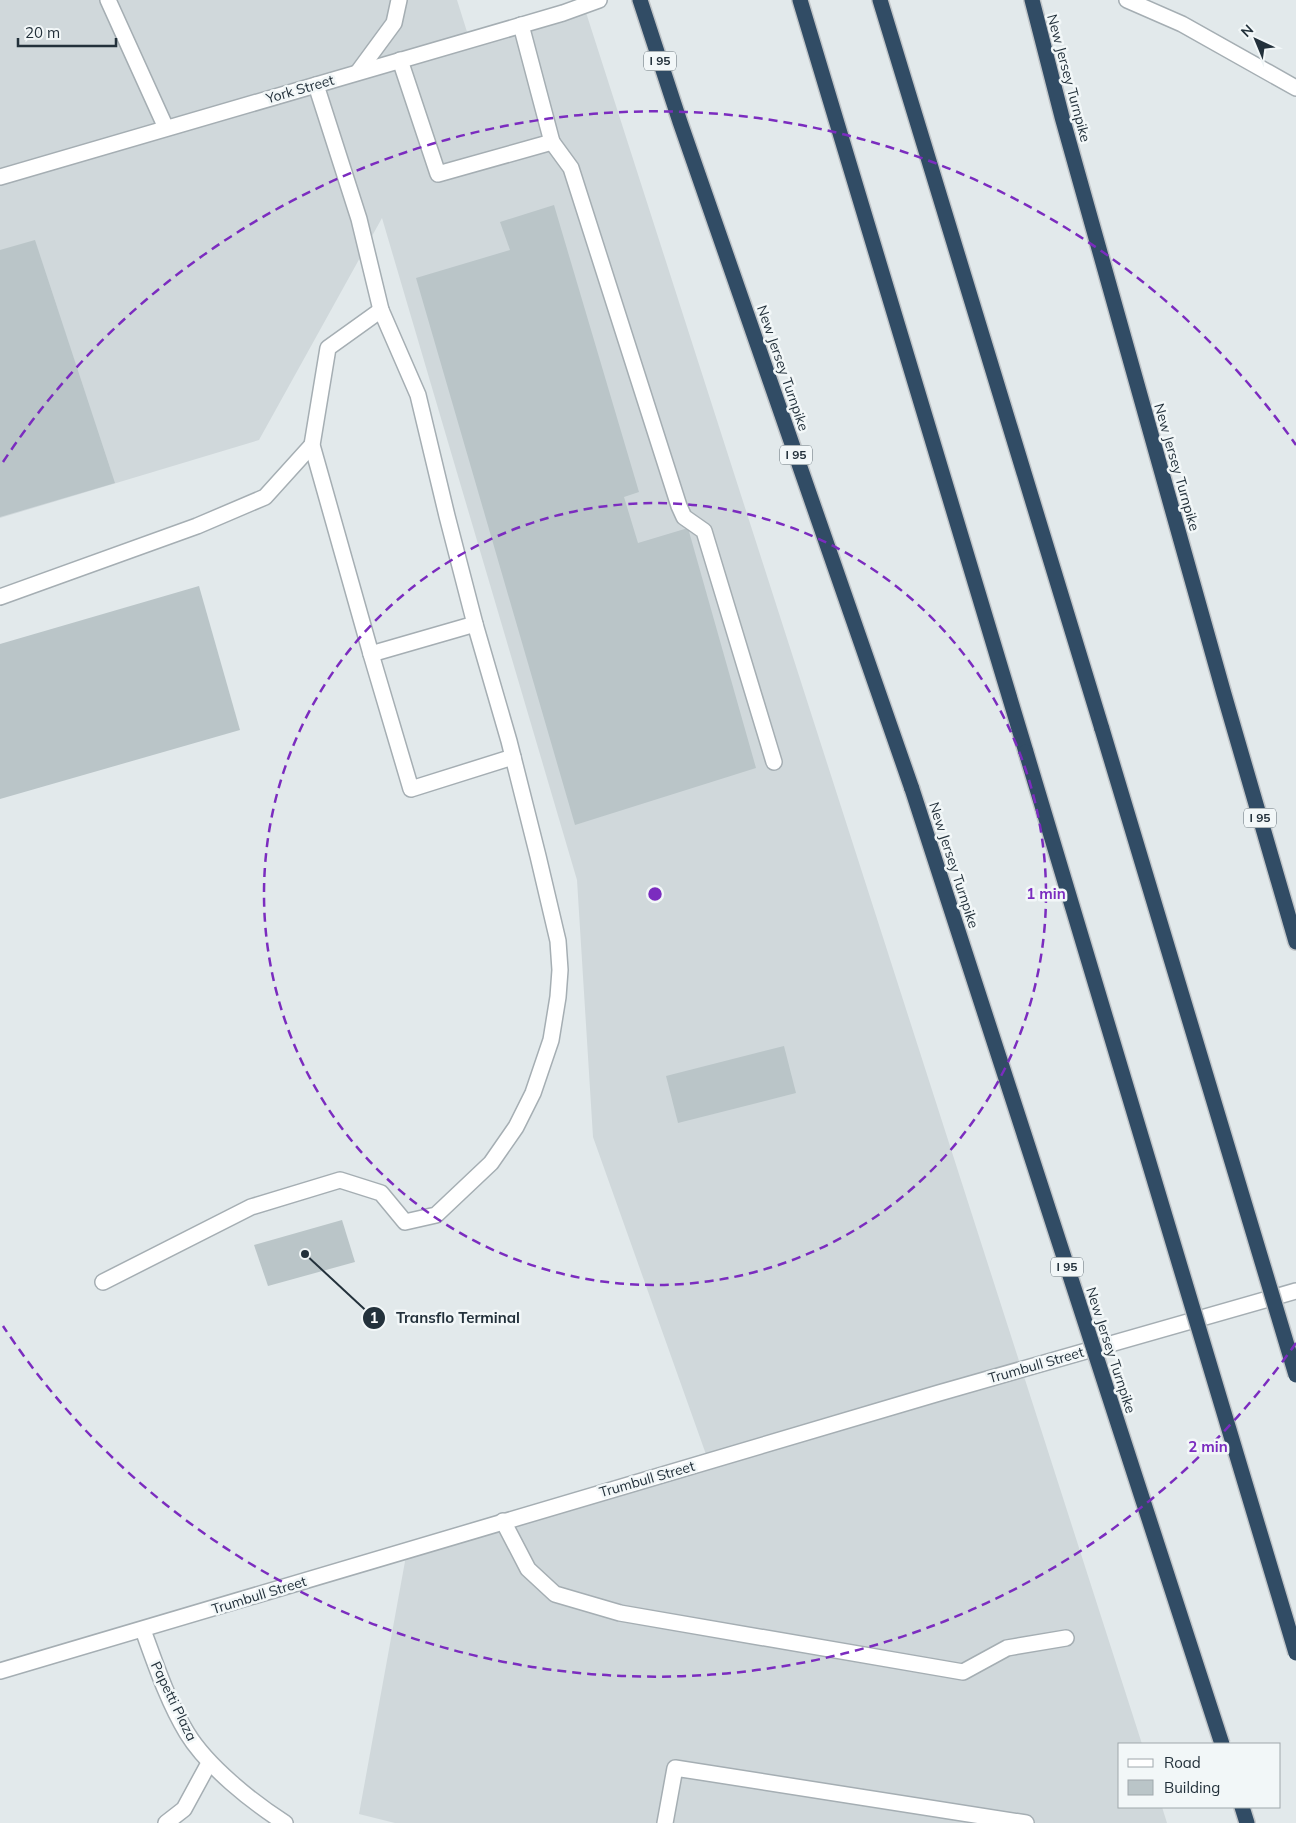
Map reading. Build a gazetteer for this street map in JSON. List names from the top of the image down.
{
  "streets": {
    "highway": ["I 95", "New Jersey Turnpike"],
    "street": ["York Street", "Trumbull Street", "Papetti Plaza"]
  },
  "crossings": [
    ["Trumbull Street", "Papetti Plaza"]
  ],
  "places": ["Transflo Terminal"],
  "legend": ["Road", "Building"],
  "scale_bar": "20 m",
  "north": "top left",
  "rings": ["1 min", "2 min"]
}
